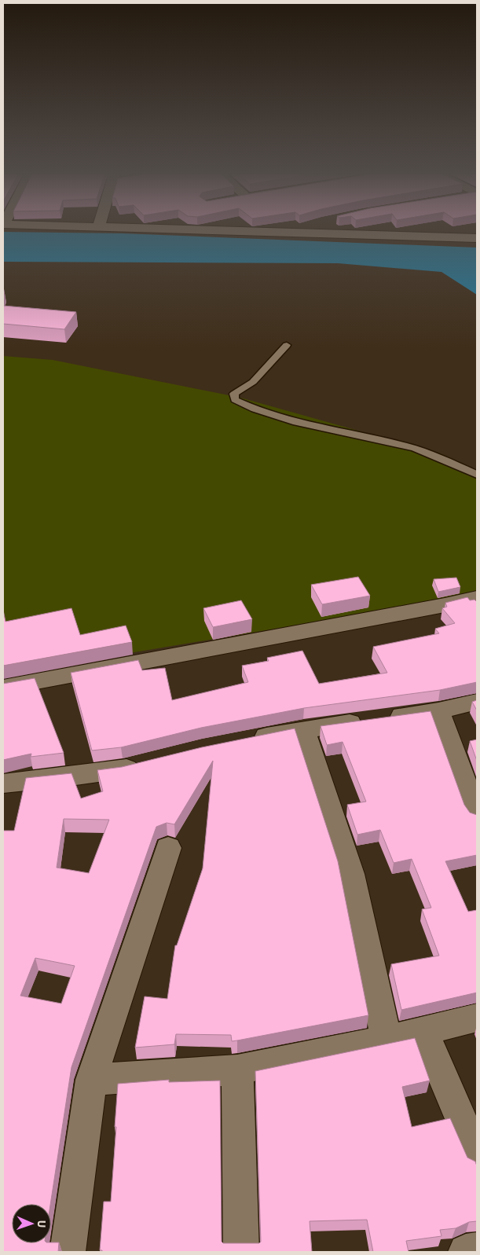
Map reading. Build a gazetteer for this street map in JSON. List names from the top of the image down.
{
  "north": "right"
}
